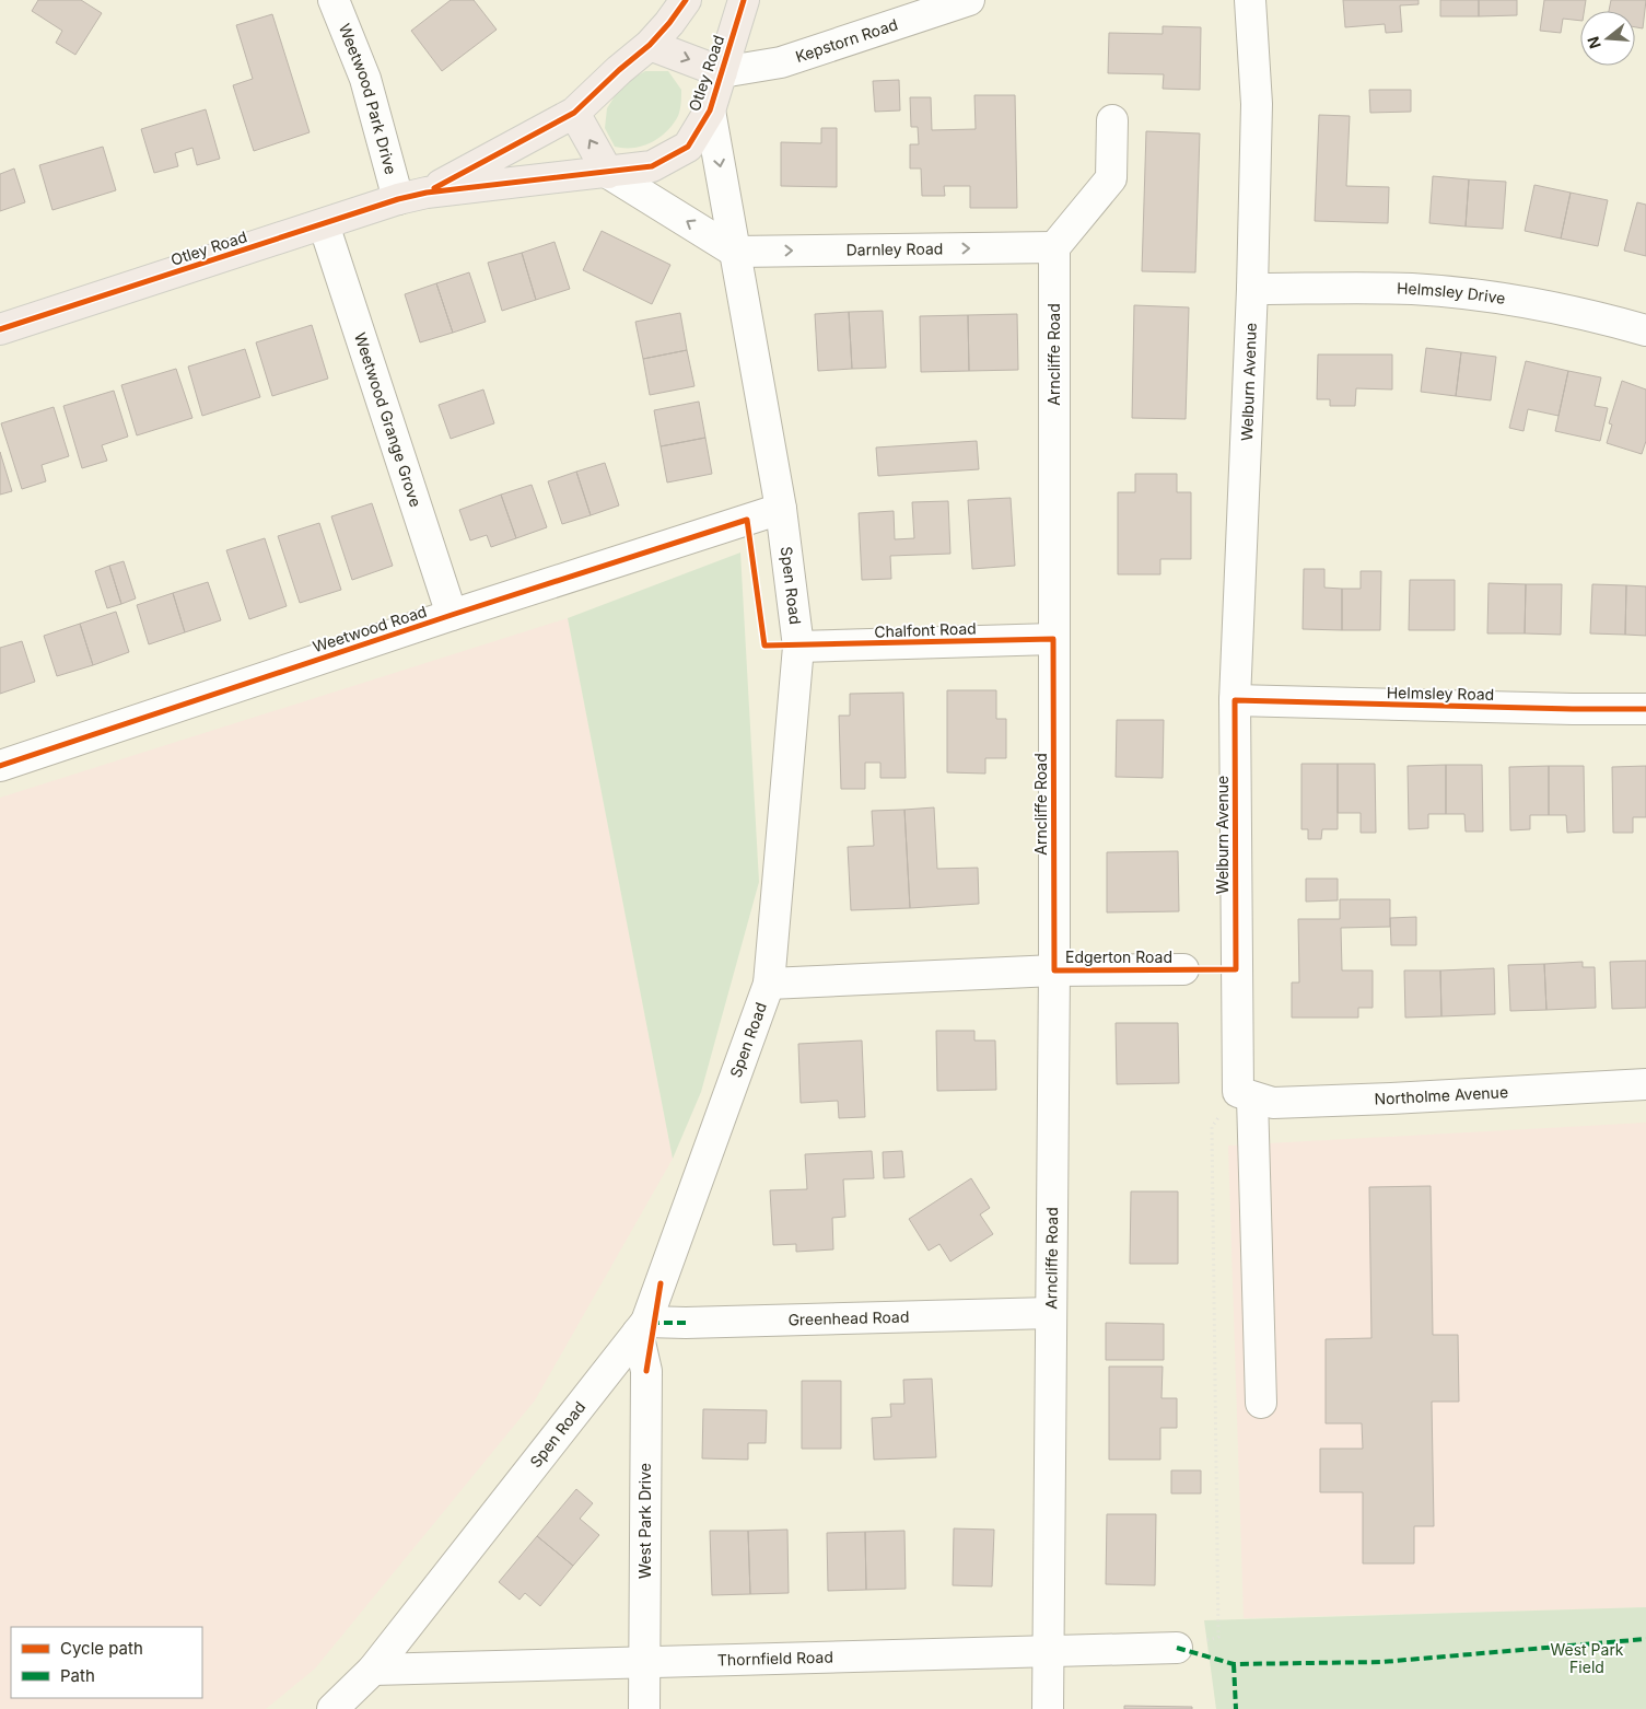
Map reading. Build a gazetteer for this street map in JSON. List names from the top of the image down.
{
  "streets": {
    "highway": ["Otley Road"],
    "street": [
      "Kepstorn Road",
      "Weetwood Park Drive",
      "Darnley Road",
      "Helmsley Drive",
      "Arncliffe Road",
      "Welburn Avenue",
      "Weetwood Grange Grove",
      "Spen Road",
      "Weetwood Road",
      "Chalfont Road",
      "Helmsley Road",
      "Edgerton Road",
      "Northolme Avenue",
      "Greenhead Road",
      "West Park Drive",
      "Thornfield Road"
    ]
  },
  "crossings": [
    ["Kepstorn Road", "Otley Road"],
    ["Otley Road", "Weetwood Park Drive"],
    ["Otley Road", "Weetwood Grange Grove"],
    ["Otley Road", "Spen Road"],
    ["Darnley Road", "Arncliffe Road"],
    ["Darnley Road", "Spen Road"],
    ["Helmsley Drive", "Welburn Avenue"],
    ["Arncliffe Road", "Chalfont Road"],
    ["Arncliffe Road", "Edgerton Road"],
    ["Arncliffe Road", "Greenhead Road"],
    ["Arncliffe Road", "Thornfield Road"],
    ["Welburn Avenue", "Helmsley Road"],
    ["Welburn Avenue", "Northolme Avenue"],
    ["Weetwood Grange Grove", "Weetwood Road"],
    ["Spen Road", "Weetwood Road"],
    ["Spen Road", "Chalfont Road"],
    ["Spen Road", "Edgerton Road"],
    ["Spen Road", "Greenhead Road"],
    ["Spen Road", "West Park Drive"],
    ["Spen Road", "Thornfield Road"],
    ["Greenhead Road", "West Park Drive"],
    ["West Park Drive", "Thornfield Road"]
  ],
  "one_way": ["Darnley Road"],
  "parks": ["West Park Field"],
  "legend": ["Cycle path", "Path"],
  "north": "left"
}
